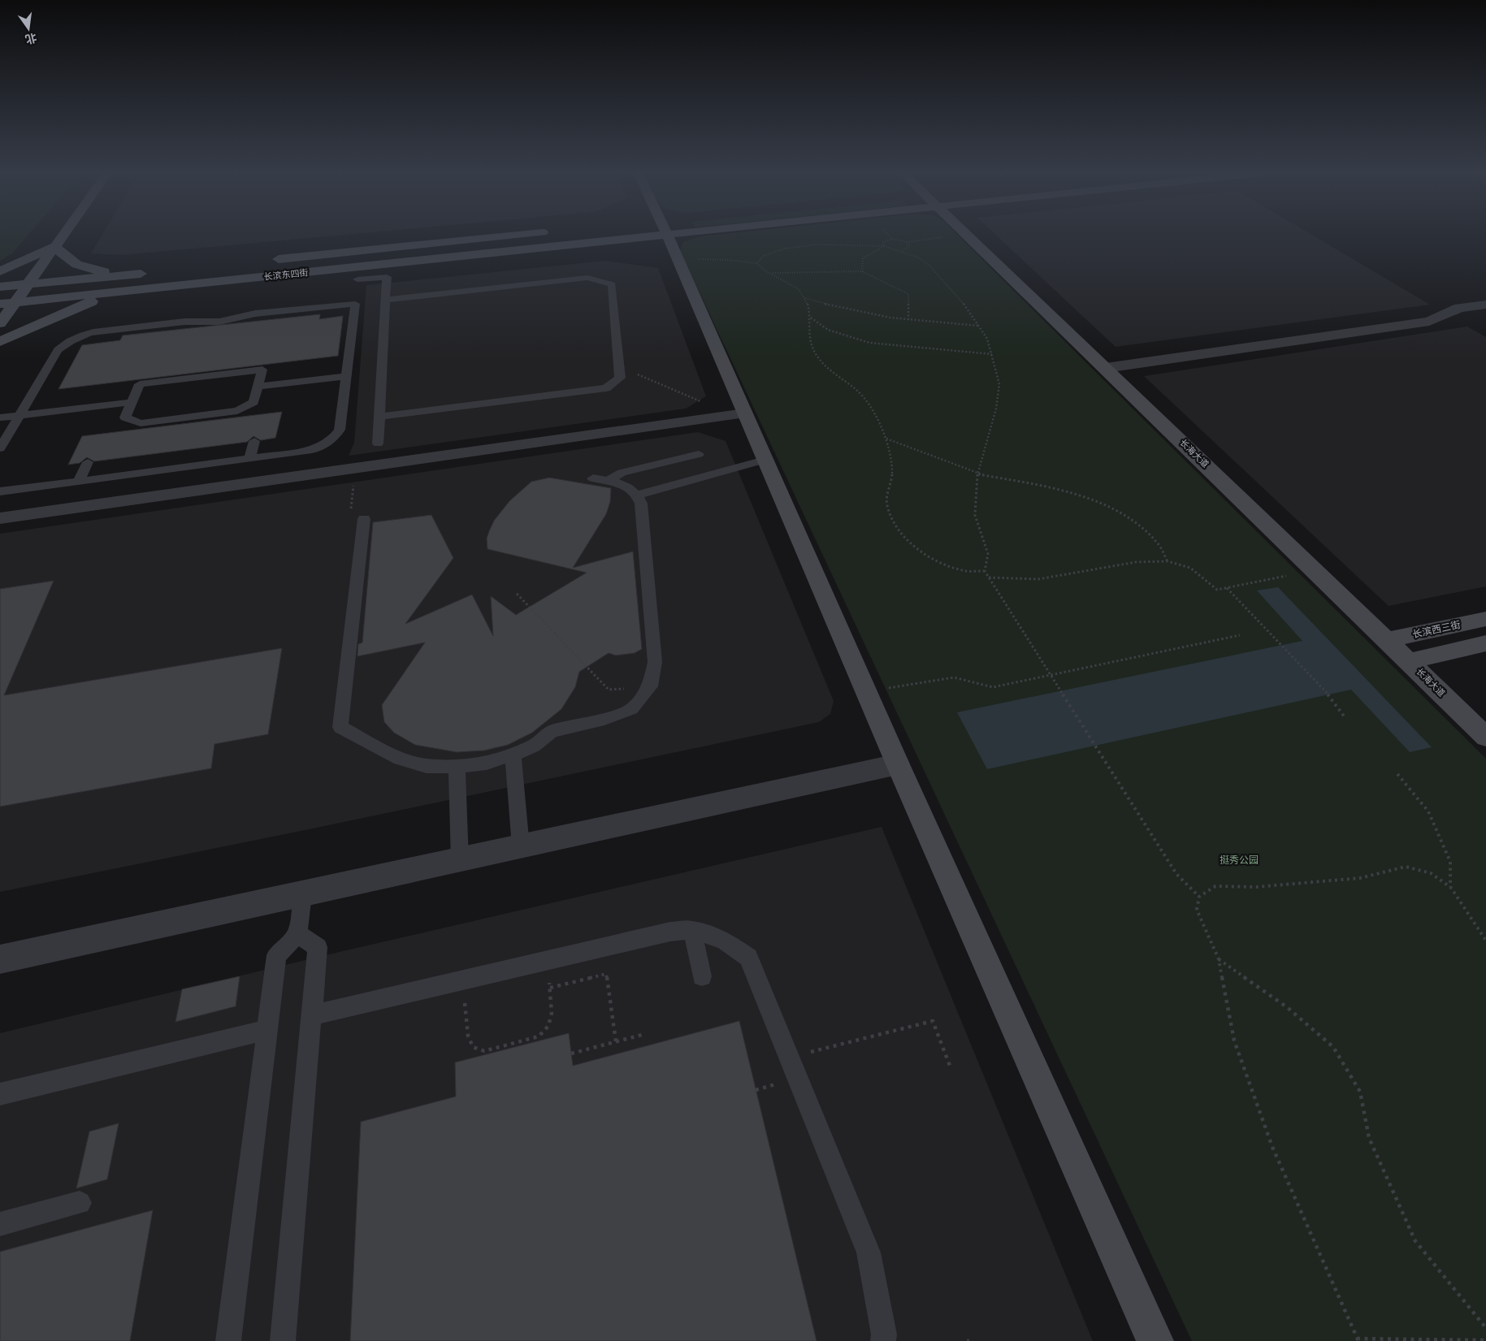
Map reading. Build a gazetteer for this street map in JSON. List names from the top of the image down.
{
  "streets": {
    "street": ["长滨东四街", "长海大道", "长滨西三街"]
  },
  "crossings": [
    ["长海大道", "长滨西三街"]
  ],
  "parks": ["挺秀公园"],
  "north": "bottom"
}
